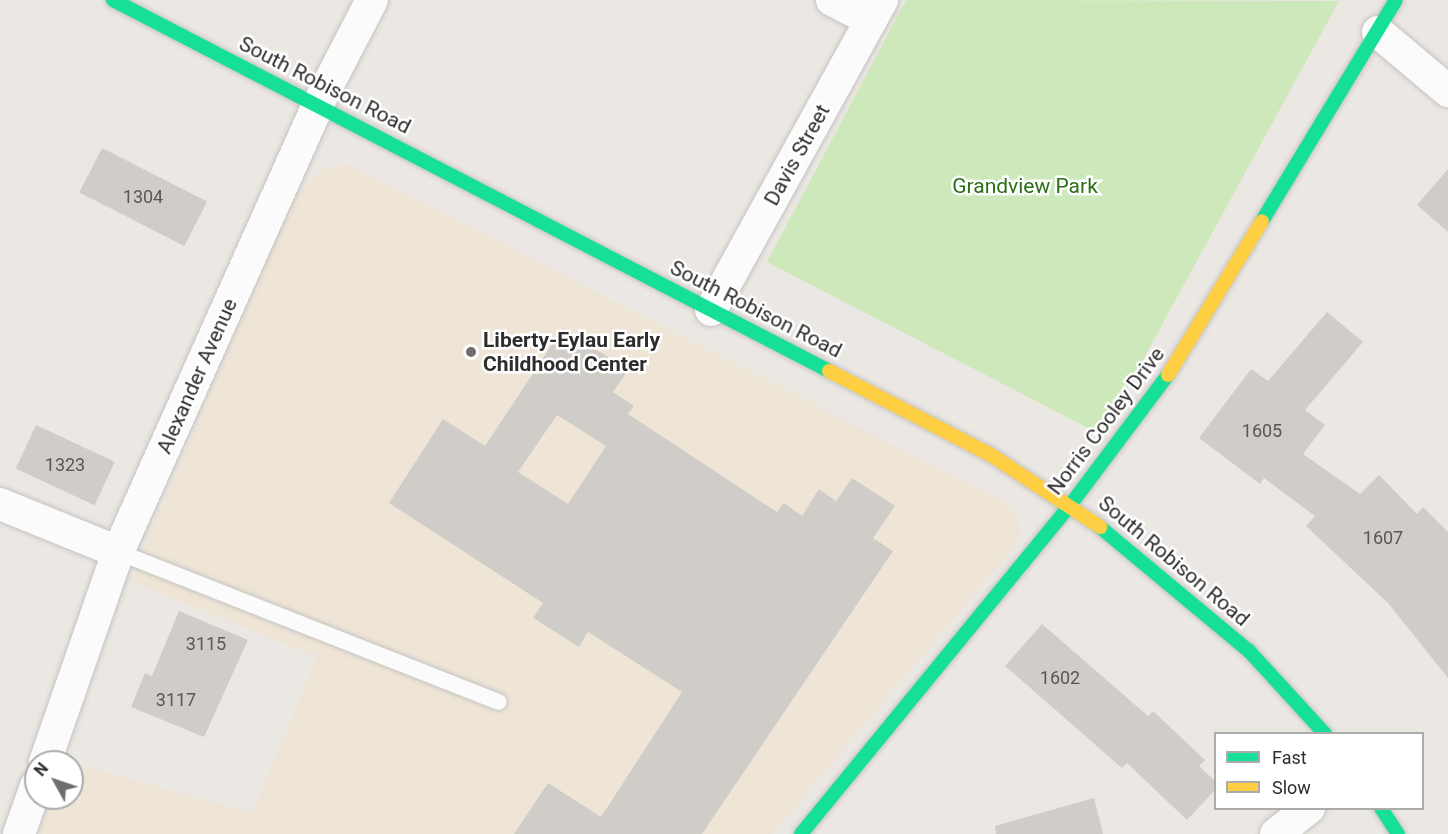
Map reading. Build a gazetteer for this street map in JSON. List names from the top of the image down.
{
  "streets": {
    "main road": ["South Robison Road", "Norris Cooley Drive"],
    "street": ["Davis Street", "Alexander Avenue"]
  },
  "crossings": [
    ["South Robison Road", "Davis Street"],
    ["South Robison Road", "Alexander Avenue"],
    ["South Robison Road", "Norris Cooley Drive"]
  ],
  "parks": ["Grandview Park"],
  "places": ["Liberty-Eylau Early Childhood Center"],
  "house_numbers": [
    "1304",
    "1605",
    "1323",
    "1607",
    "3115",
    "1602",
    "3117"
  ],
  "legend": ["Fast", "Slow"],
  "north": "top left"
}
